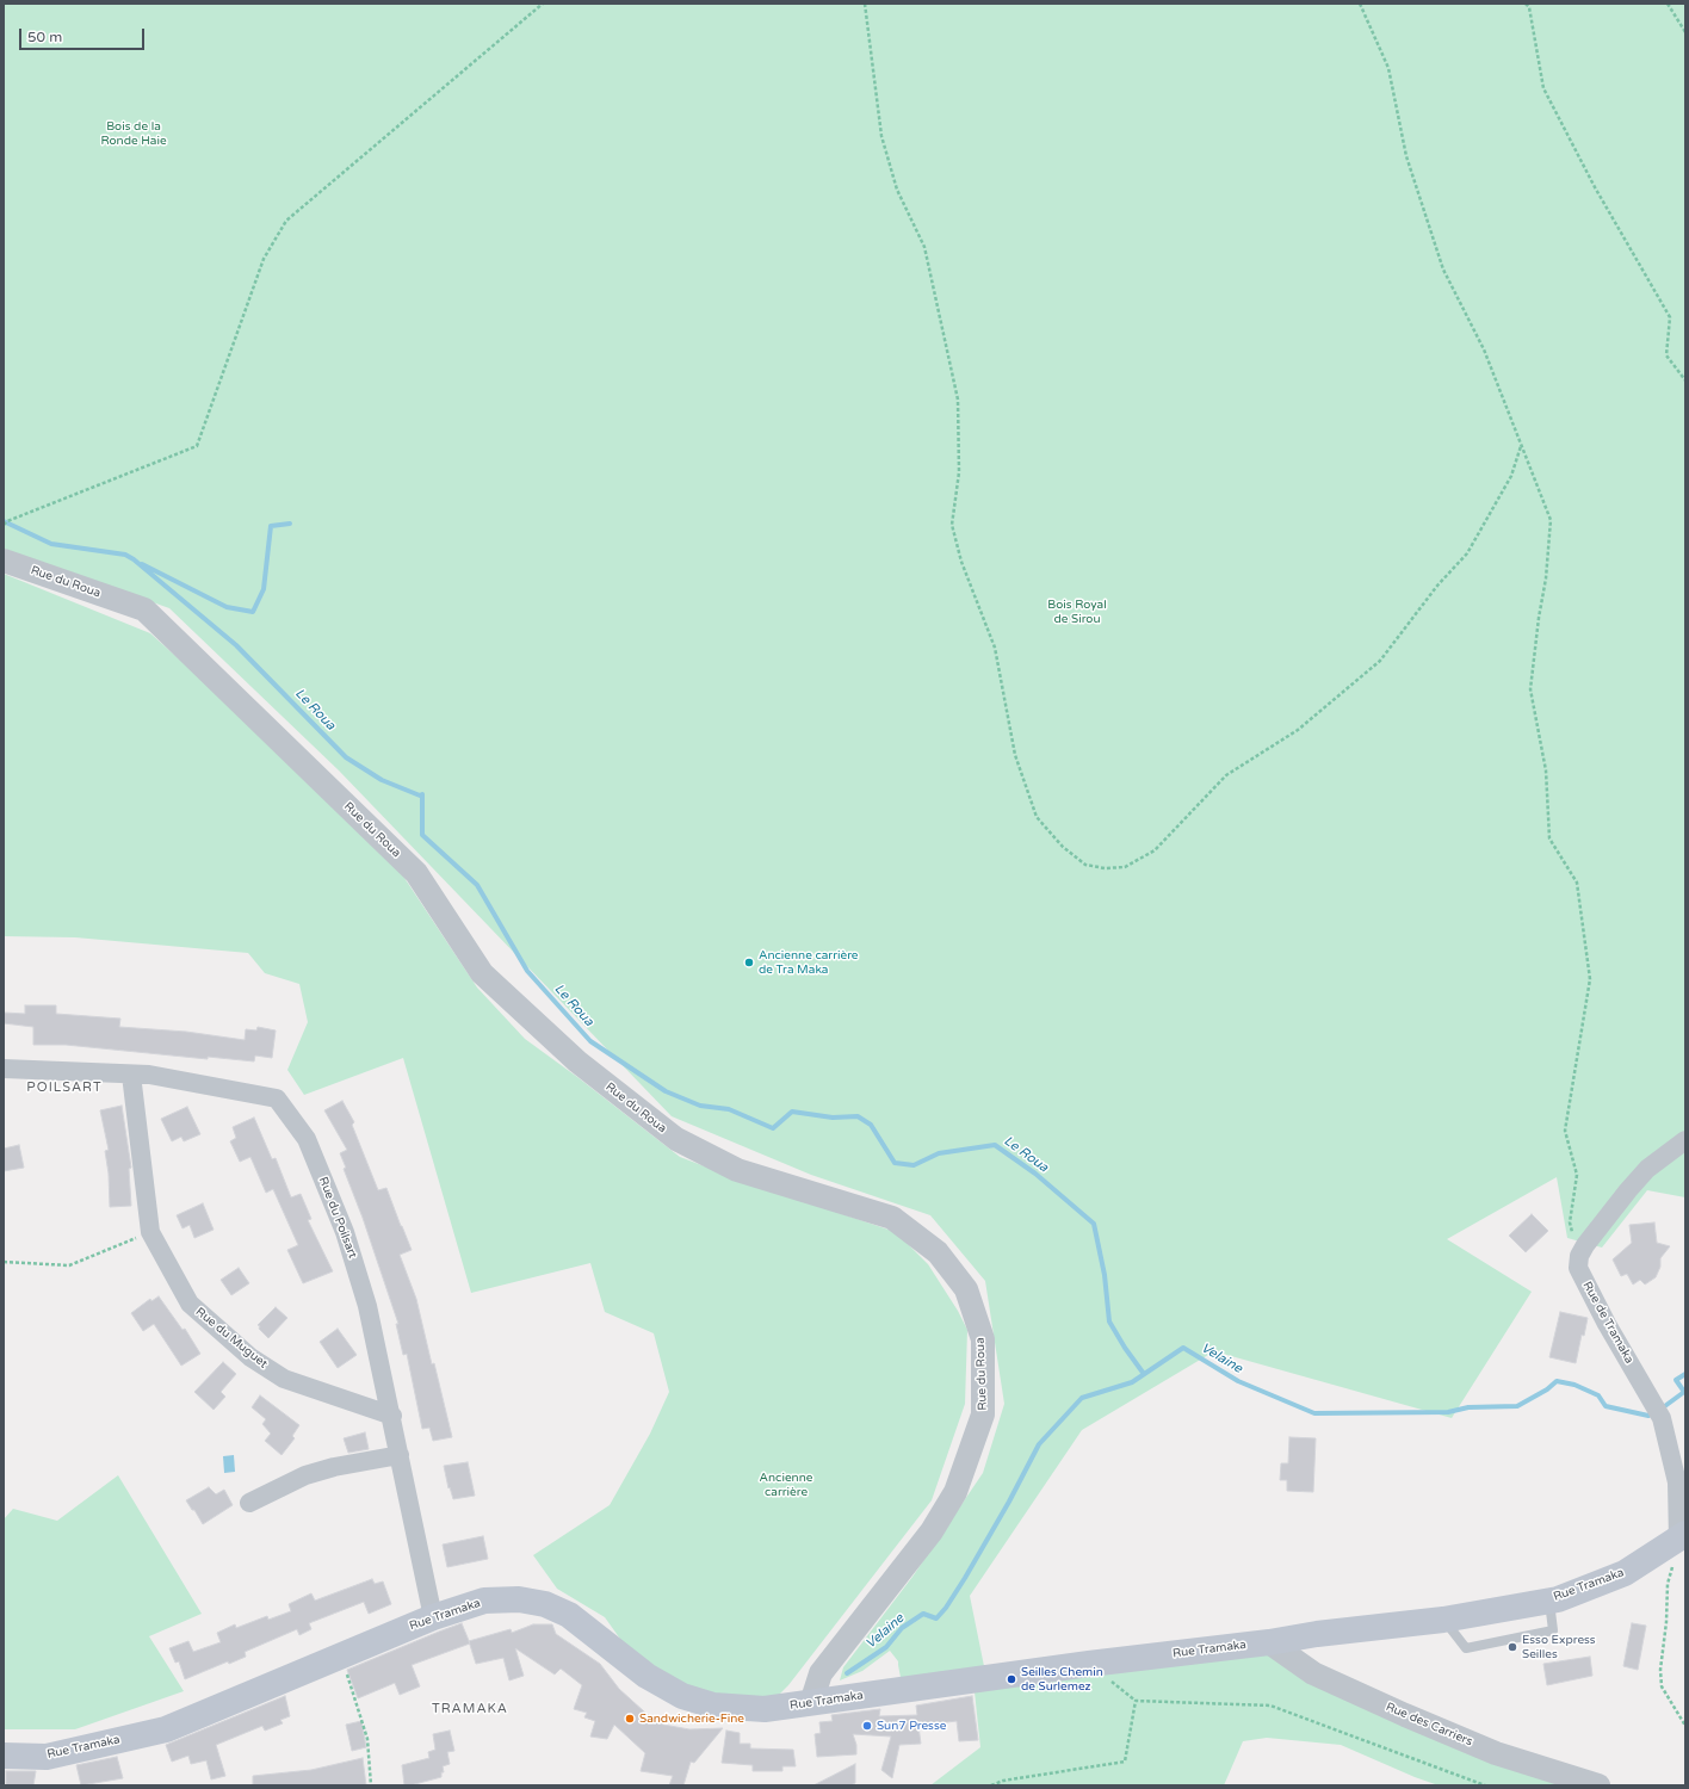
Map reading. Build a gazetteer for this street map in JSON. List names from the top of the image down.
{
  "streets": {
    "main road": ["Rue Tramaka"],
    "street": [
      "Rue du Roua",
      "Rue du Poilsart",
      "Rue de Tramaka",
      "Rue du Muguet",
      "Rue des Carriers"
    ]
  },
  "crossings": [
    ["Rue du Roua", "Rue Tramaka"],
    ["Rue du Poilsart", "Rue du Muguet"],
    ["Rue du Poilsart", "Rue Tramaka"],
    ["Rue de Tramaka", "Rue Tramaka"],
    ["Rue Tramaka", "Rue des Carriers"]
  ],
  "districts": ["POILSART", "TRAMAKA"],
  "water": ["Le Roua", "Velaine"],
  "parks": ["Bois de la Ronde Haie", "Bois Royal de Sirou", "Ancienne carrière"],
  "places": [
    "Ancienne carrière de Tra Maka",
    "Esso Express Seilles",
    "Seilles Chemin de Surlemez",
    "Sandwicherie-Fine",
    "Sun7 Presse"
  ],
  "scale_bar": "50 m"
}
